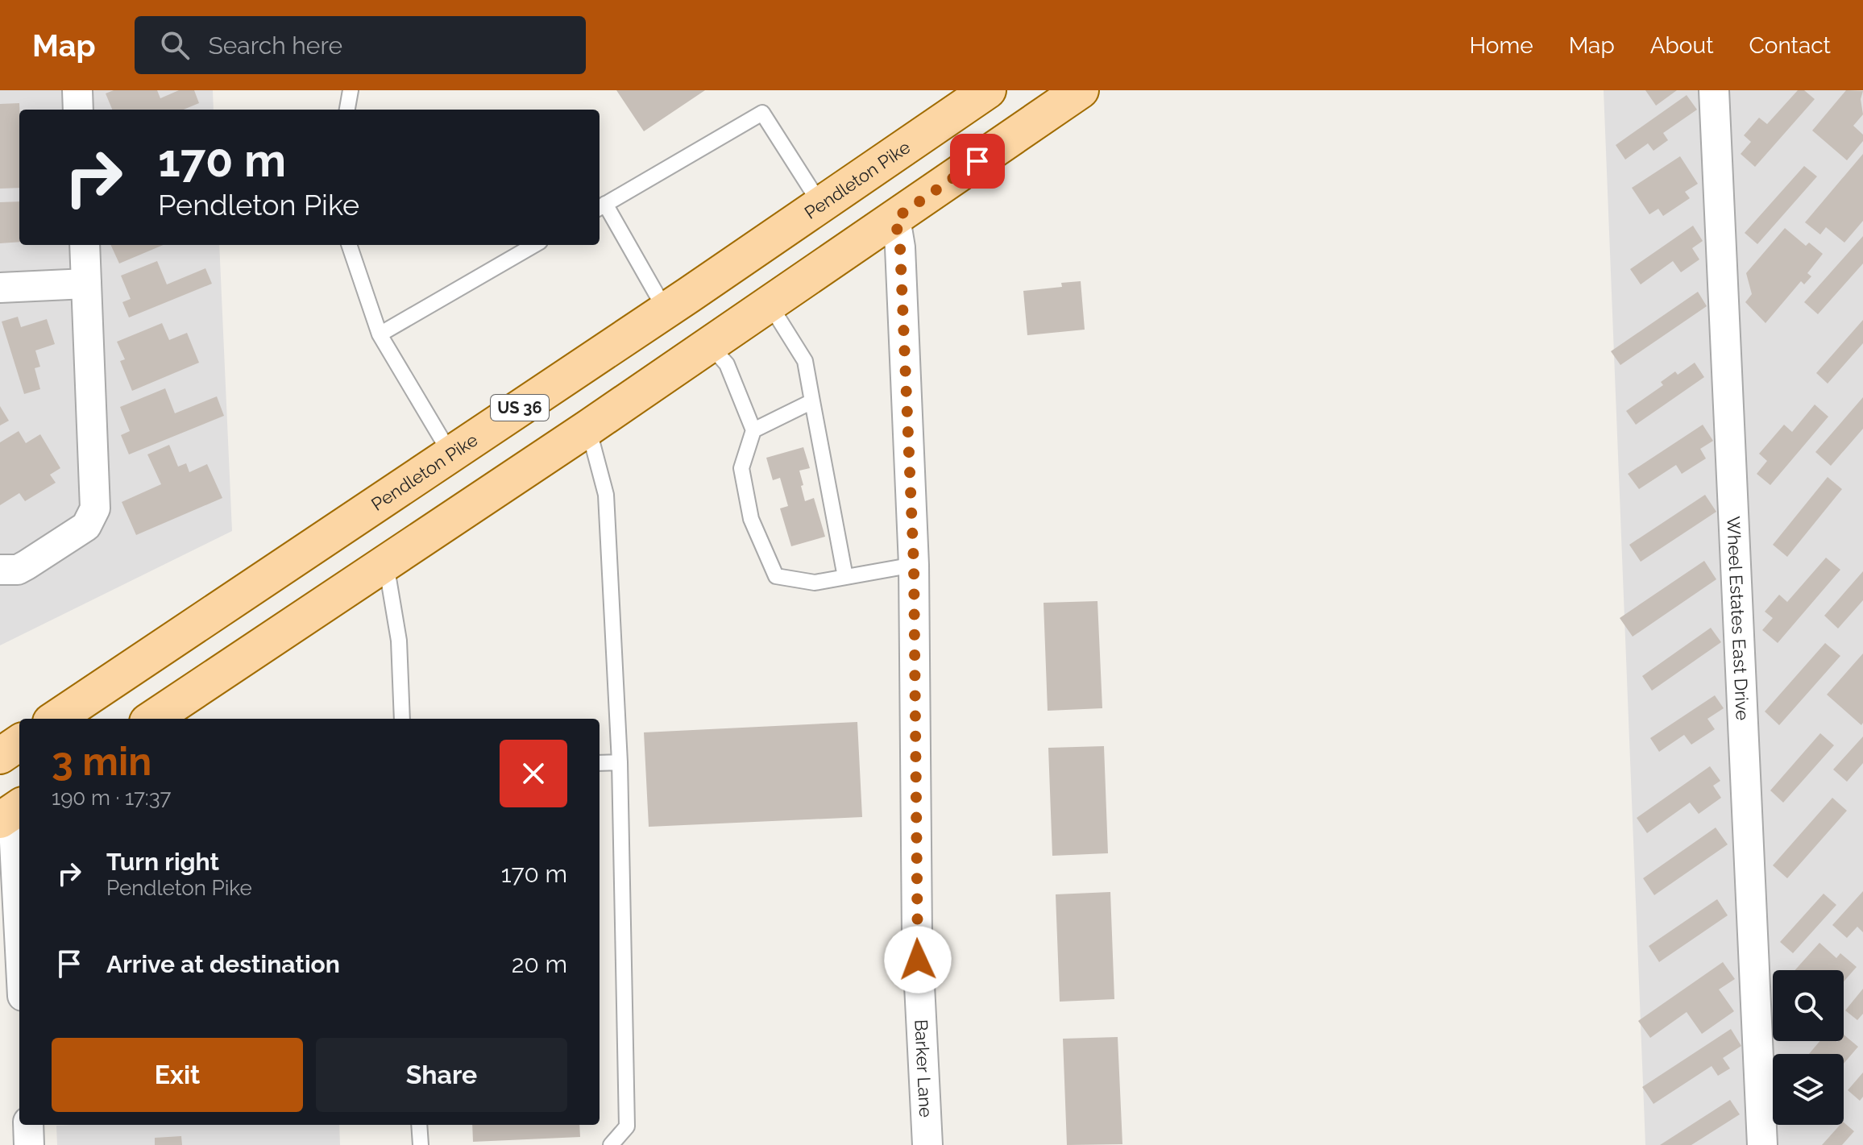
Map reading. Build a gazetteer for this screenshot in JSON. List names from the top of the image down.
{
  "streets": {
    "main road": ["Pendleton Pike", "US 36"],
    "street": ["Wheel Estates East Drive", "Barker Lane"]
  },
  "page": {
    "header": "Map",
    "search": "Search here",
    "nav": [
      "Home",
      "Map",
      "About",
      "Contact"
    ],
    "turn": ["170 m", "Pendleton Pike"],
    "heading": ["3 min", "190 m · 17:37"],
    "list": [
      {
        "name": "Turn right",
        "note": "Pendleton Pike",
        "value": "170 m"
      },
      {
        "name": "Arrive at destination",
        "value": "20 m"
      }
    ],
    "buttons": ["Exit", "Share"]
  }
}
